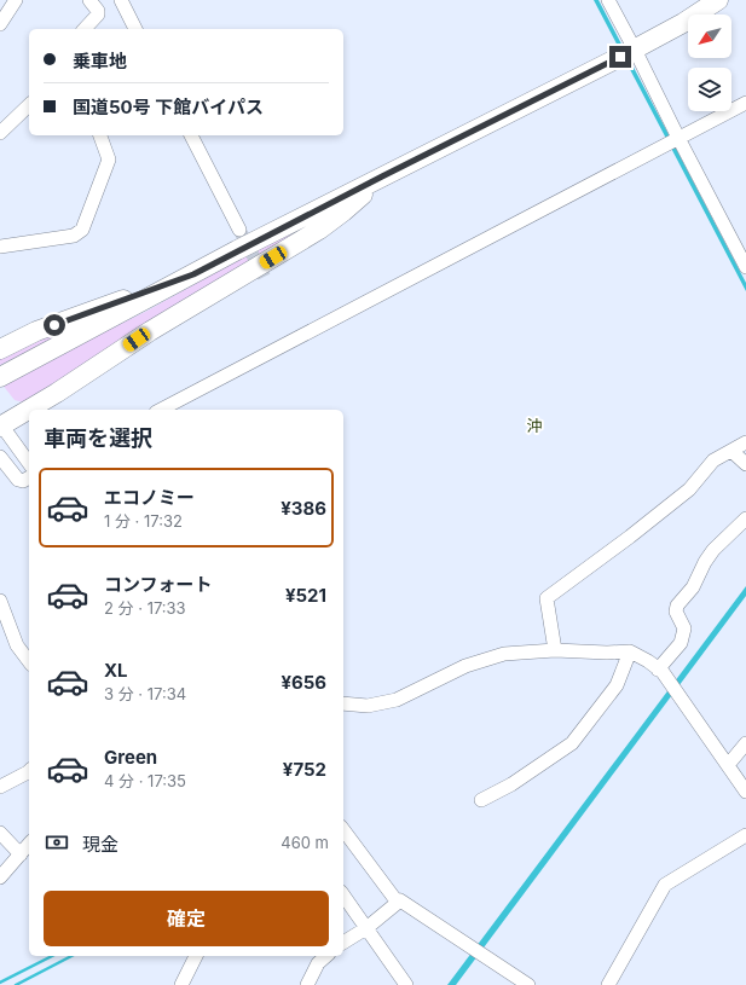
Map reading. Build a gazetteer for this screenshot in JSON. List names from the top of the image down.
{
  "districts": ["沖"],
  "north": "bottom left",
  "page": {
    "banner": ["乗車地", "国道50号 下館バイパス"],
    "heading": "車両を選択",
    "list": [
      {
        "name": "エコノミー",
        "note": "1 分 · 17:32",
        "value": "¥386"
      },
      {
        "name": "コンフォート",
        "note": "2 分 · 17:33",
        "value": "¥521"
      },
      {
        "name": "XL",
        "note": "3 分 · 17:34",
        "value": "¥656"
      },
      {
        "name": "Green",
        "note": "4 分 · 17:35",
        "value": "¥752"
      }
    ],
    "pay": ["現金", "460 m"],
    "buttons": "確定"
  }
}
